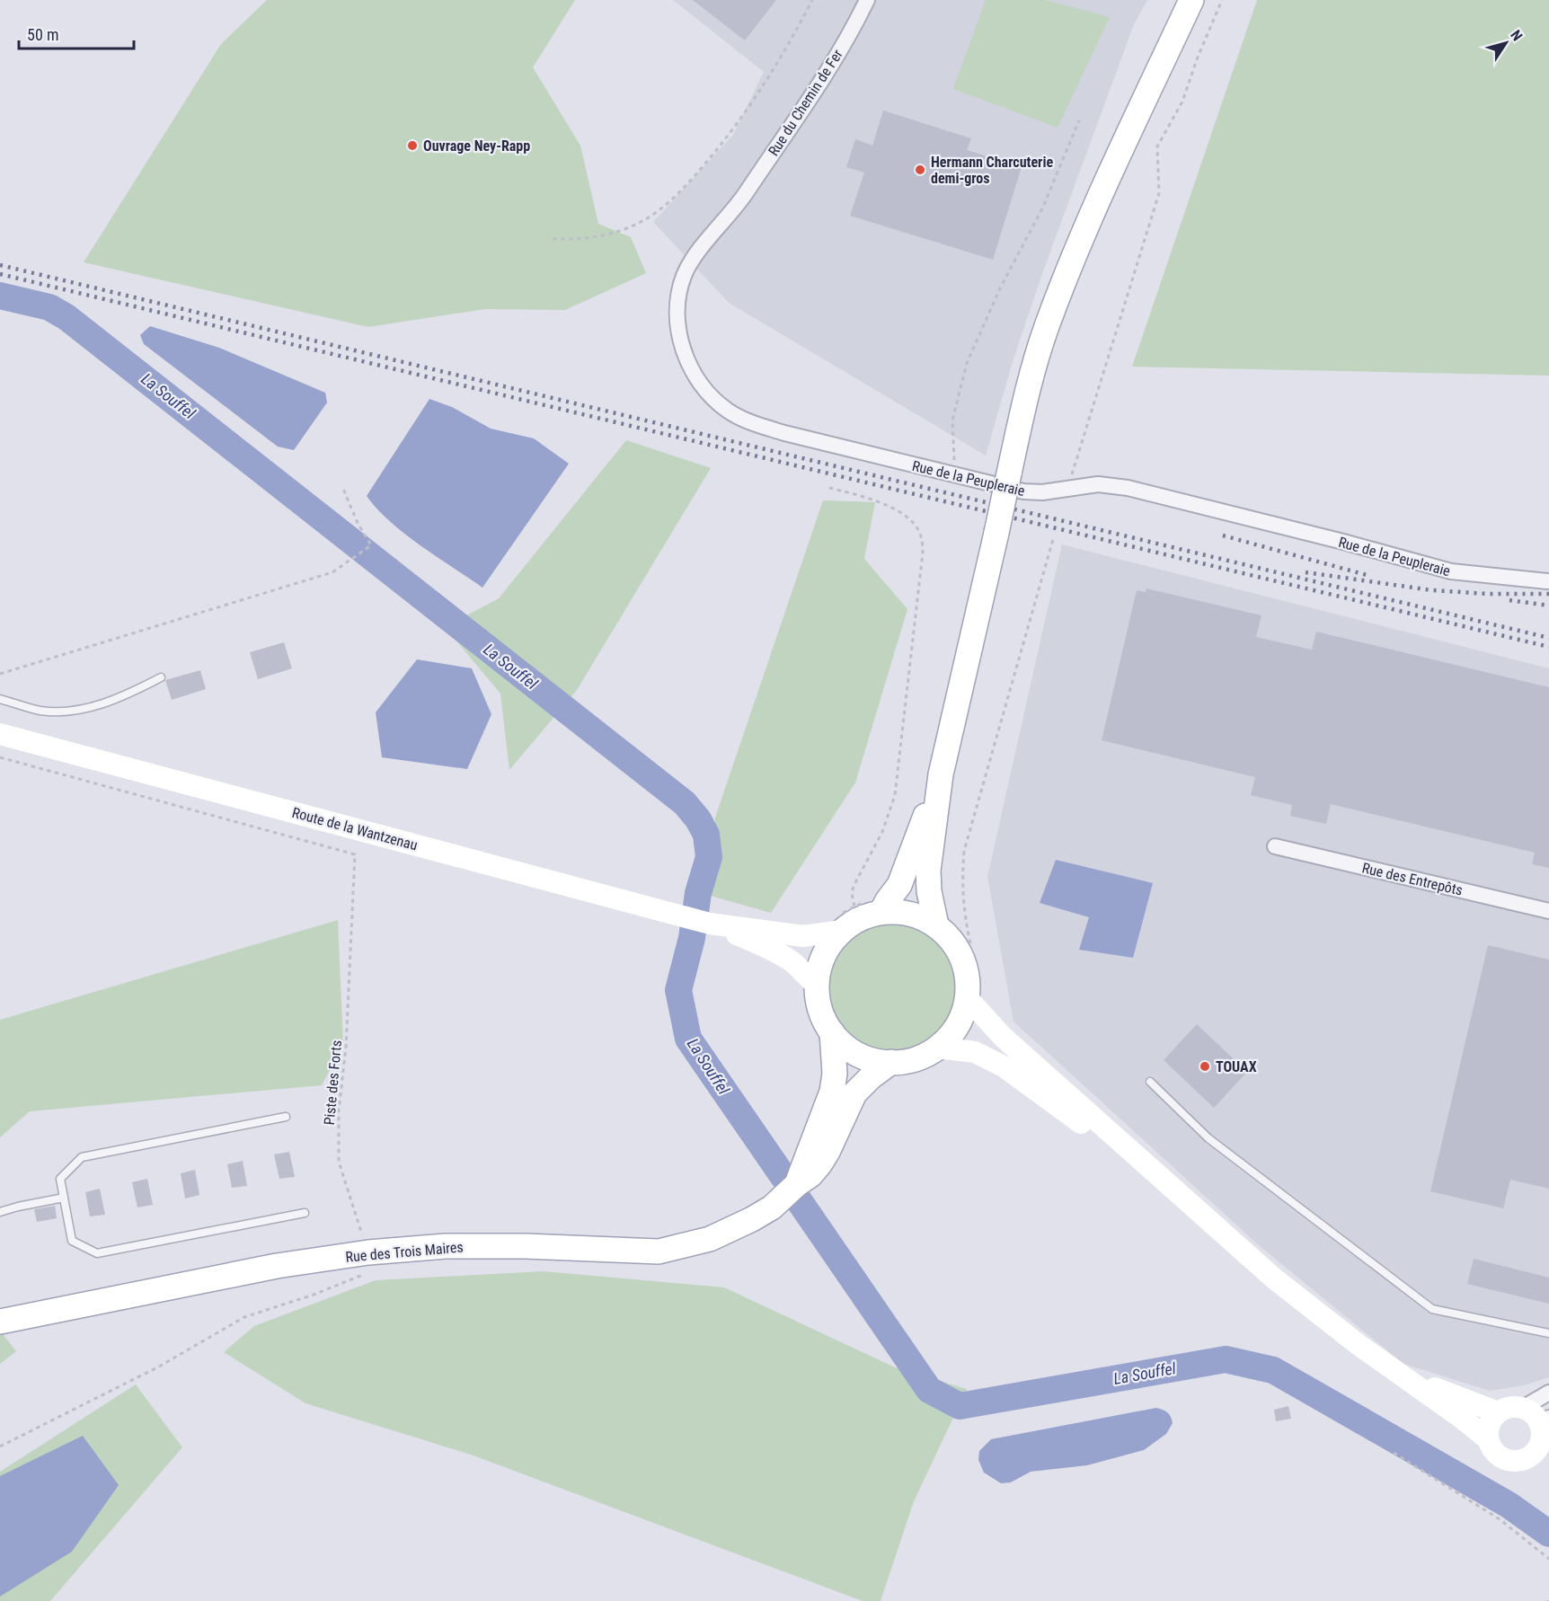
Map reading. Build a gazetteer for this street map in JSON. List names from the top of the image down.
{
  "streets": {
    "main road": ["Route de la Wantzenau", "Rue des Trois Maires"],
    "street": ["Rue du Chemin de Fer", "Rue de la Peupleraie", "Rue des Entrepôts"],
    "path": ["Piste des Forts"]
  },
  "crossings": [
    ["Rue du Chemin de Fer", "Rue de la Peupleraie"],
    ["Route de la Wantzenau", "Rue des Trois Maires"],
    ["Piste des Forts", "Rue des Trois Maires"]
  ],
  "water": ["La Souffel"],
  "places": ["Ouvrage Ney-Rapp", "Hermann Charcuterie demi-gros", "TOUAX"],
  "scale_bar": "50 m",
  "north": "top right"
}
